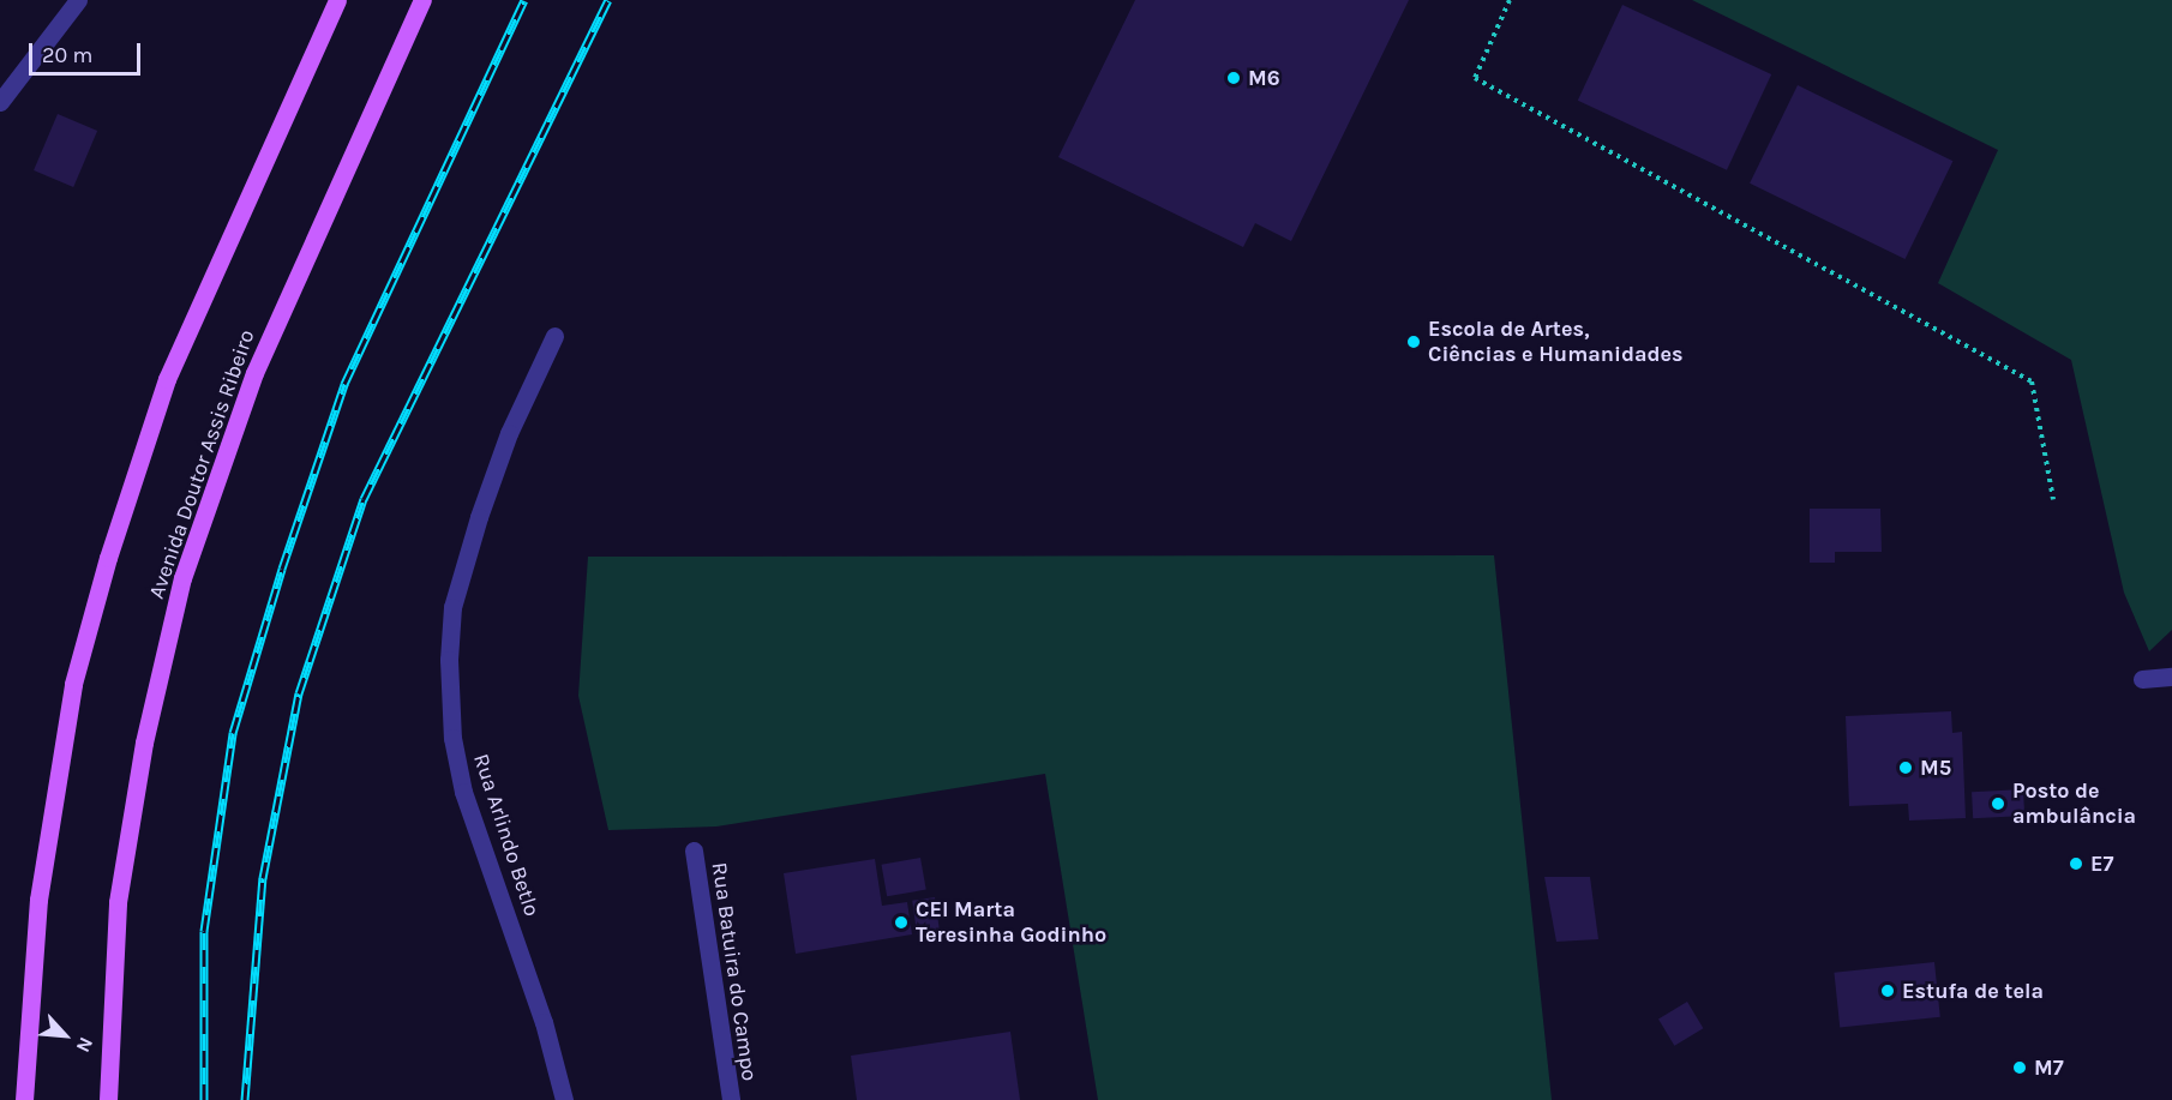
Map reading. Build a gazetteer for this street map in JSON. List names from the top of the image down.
{
  "streets": {
    "main road": ["Avenida Doutor Assis Ribeiro"],
    "street": ["Rua Arlindo Betlo", "Rua Batuira do Campo"]
  },
  "places": [
    "M6",
    "Escola de Artes, Ciências e Humanidades",
    "M5",
    "Posto de ambulância",
    "E7",
    "CEI Marta Teresinha Godinho",
    "Estufa de tela",
    "M7"
  ],
  "scale_bar": "20 m",
  "north": "bottom right"
}
